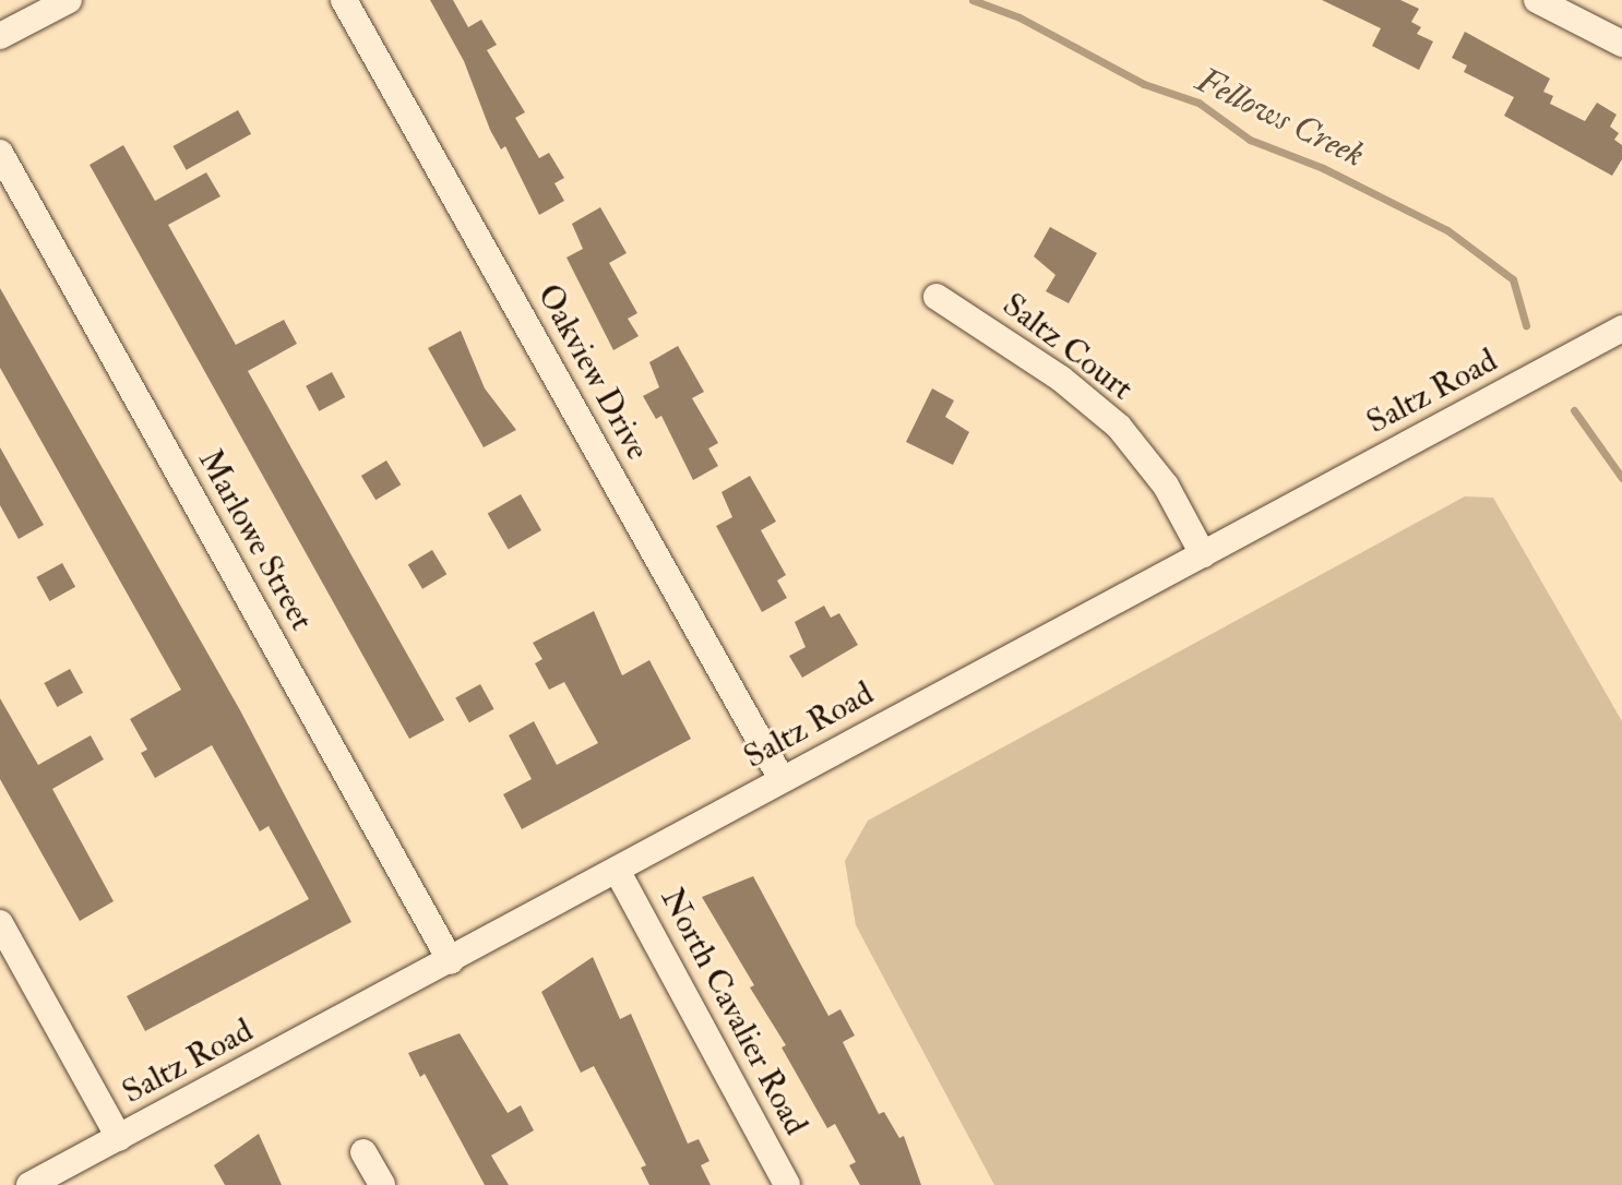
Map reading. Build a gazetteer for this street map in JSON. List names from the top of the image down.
{
  "streets": {
    "street": [
      "Saltz Court",
      "Oakview Drive",
      "Saltz Road",
      "Marlowe Street",
      "North Cavalier Road"
    ]
  },
  "crossings": [
    ["Saltz Court", "Saltz Road"],
    ["Oakview Drive", "Saltz Road"],
    ["Saltz Road", "Marlowe Street"],
    ["Saltz Road", "North Cavalier Road"]
  ],
  "water": ["Fellows Creek"]
}
